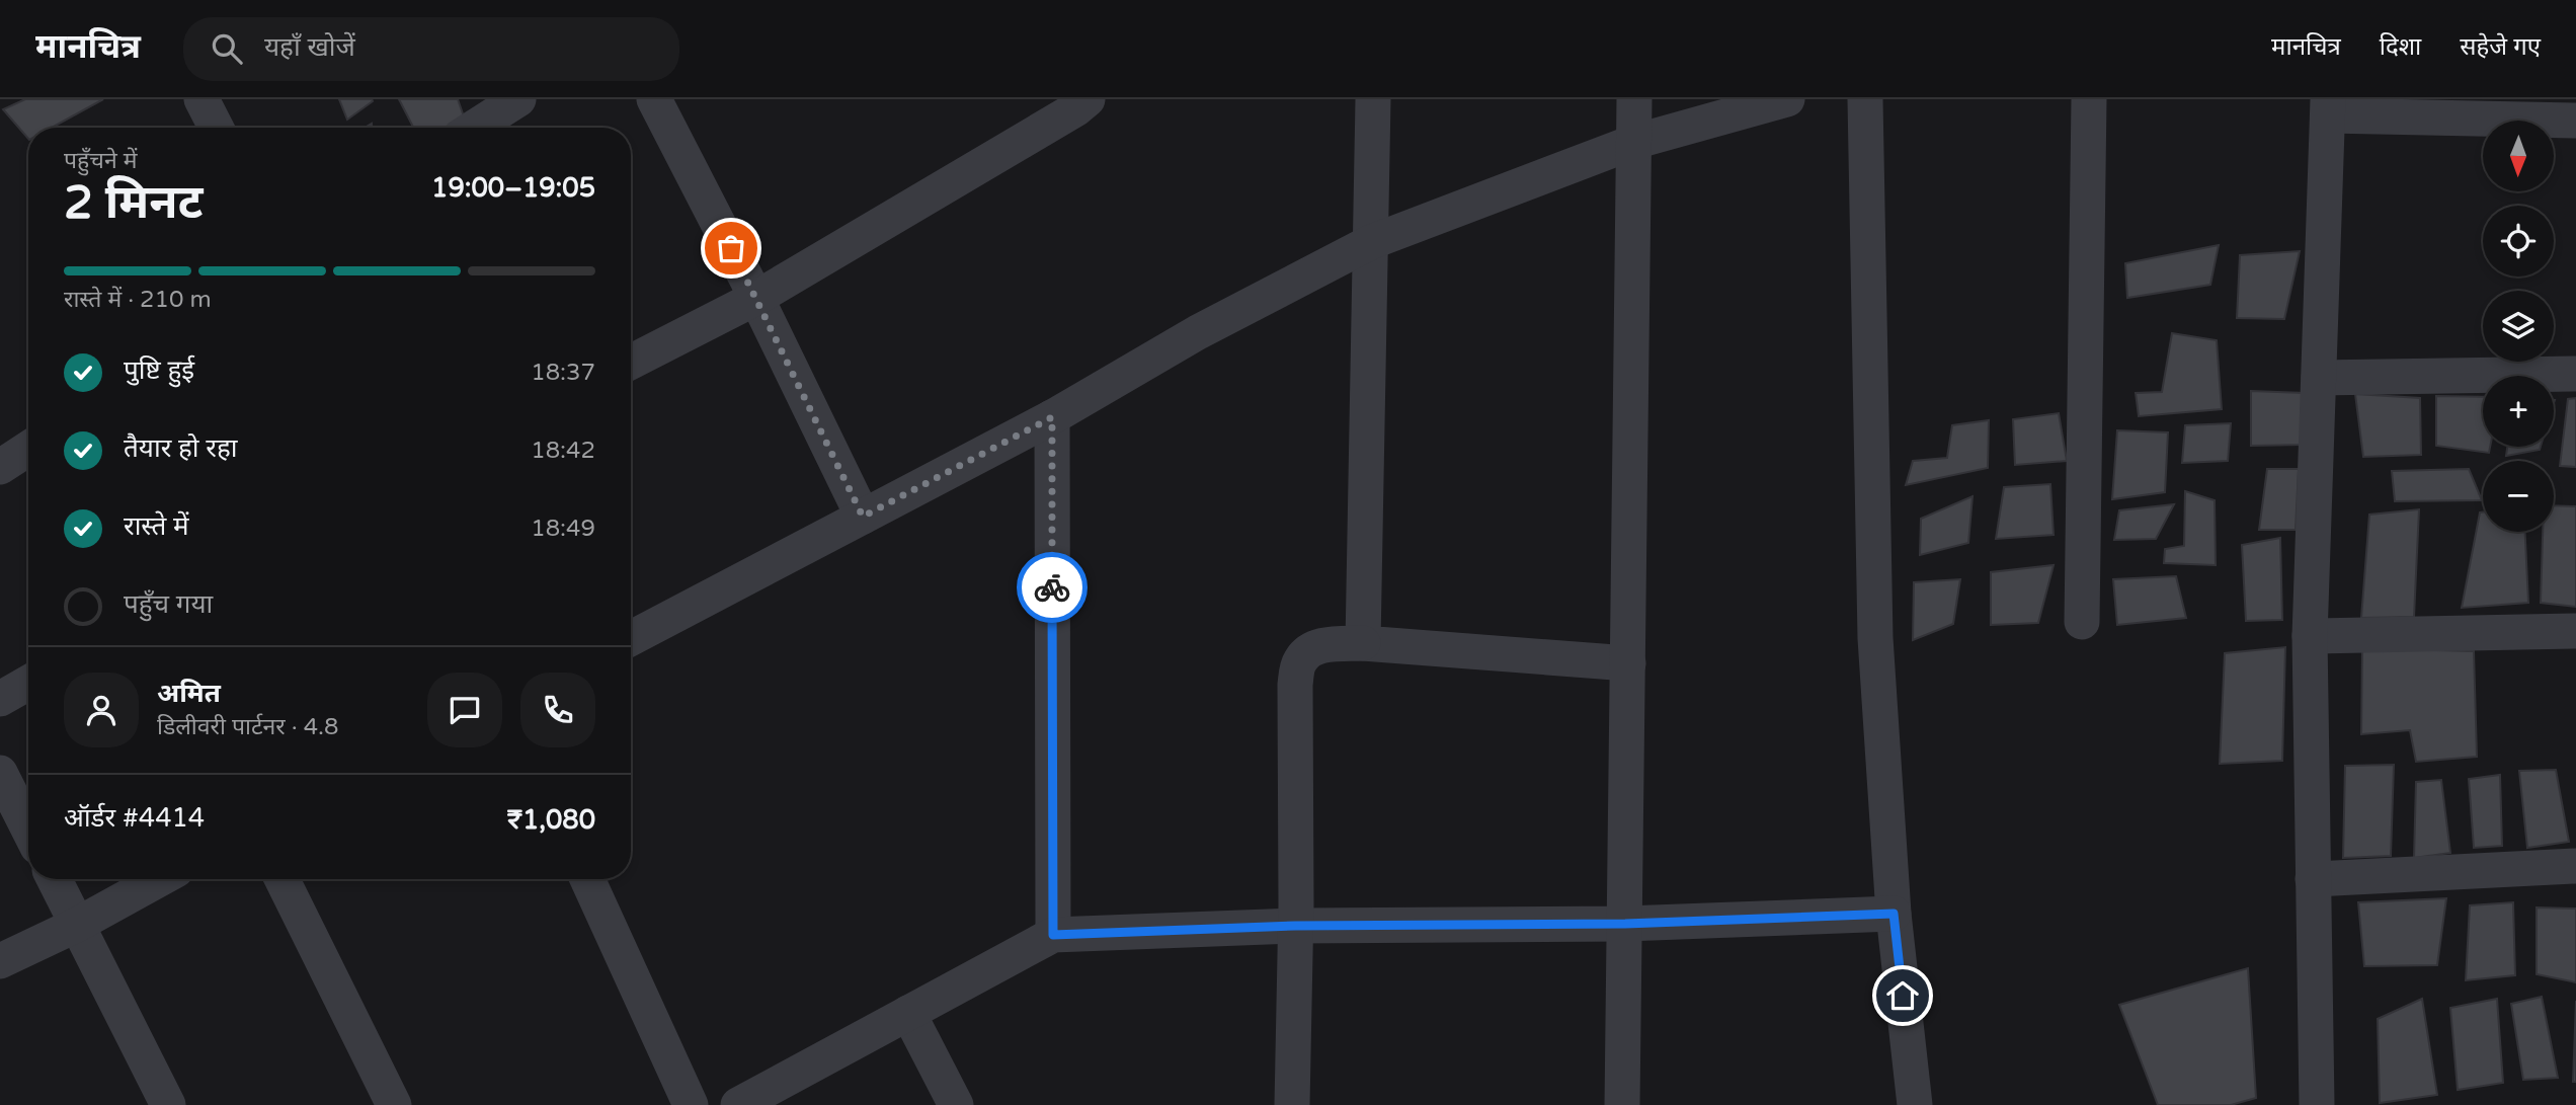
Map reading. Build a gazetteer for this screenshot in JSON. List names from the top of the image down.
{
  "north": "bottom",
  "page": {
    "header": "मानचित्र",
    "search": "यहाँ खोजें",
    "nav": ["मानचित्र", "दिशा", "सहेजे गए"],
    "map_buttons": ["+", "−"],
    "heading": ["2 मिनट", "पहुँचने में", "19:00–19:05"],
    "panel": [
      "अमित",
      "डिलीवरी पार्टनर · 4.8",
      "ऑर्डर #4414",
      "₹1,080"
    ],
    "bar": "रास्ते में · 210 m",
    "list": [
      ["पुष्टि हुई", "18:37"],
      ["तैयार हो रहा", "18:42"],
      ["रास्ते में", "18:49"],
      "पहुँच गया"
    ]
  }
}
